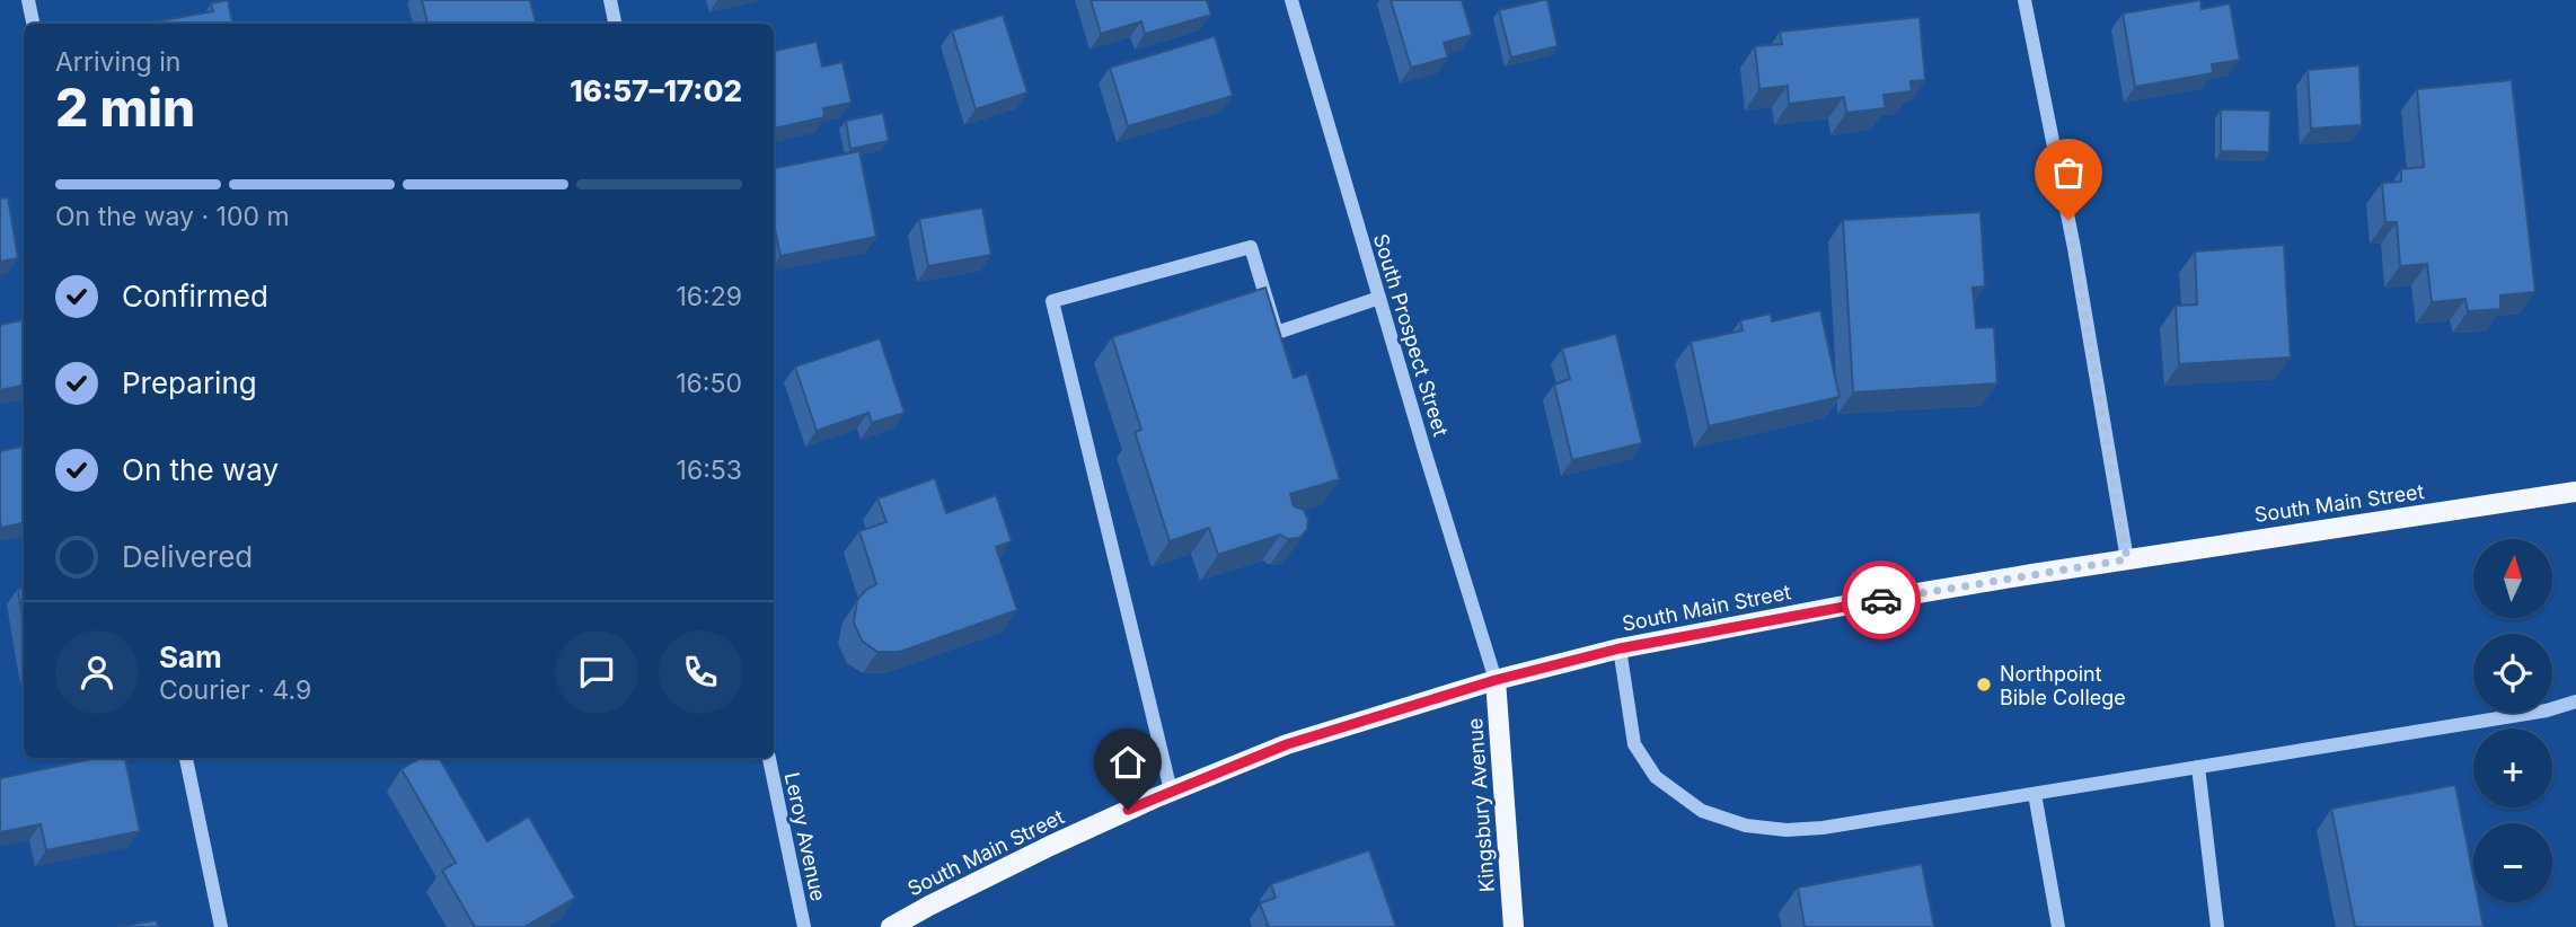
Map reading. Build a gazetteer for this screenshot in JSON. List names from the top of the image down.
{
  "streets": {
    "main road": ["South Main Street", "Kingsbury Avenue"],
    "street": ["South Prospect Street", "Leroy Avenue"]
  },
  "crossings": [
    ["South Prospect Street", "South Main Street"],
    ["South Prospect Street", "Kingsbury Avenue"],
    ["South Main Street", "Kingsbury Avenue"]
  ],
  "places": ["Northpoint Bible College"],
  "north": "top",
  "page": {
    "heading": ["2 min", "Arriving in", "16:57–17:02"],
    "panel": ["Sam", "Courier · 4.9"],
    "bar": "On the way · 100 m",
    "list": [
      ["Confirmed", "16:29"],
      ["Preparing", "16:50"],
      ["On the way", "16:53"],
      "Delivered"
    ],
    "map_buttons": ["+", "−"]
  }
}
